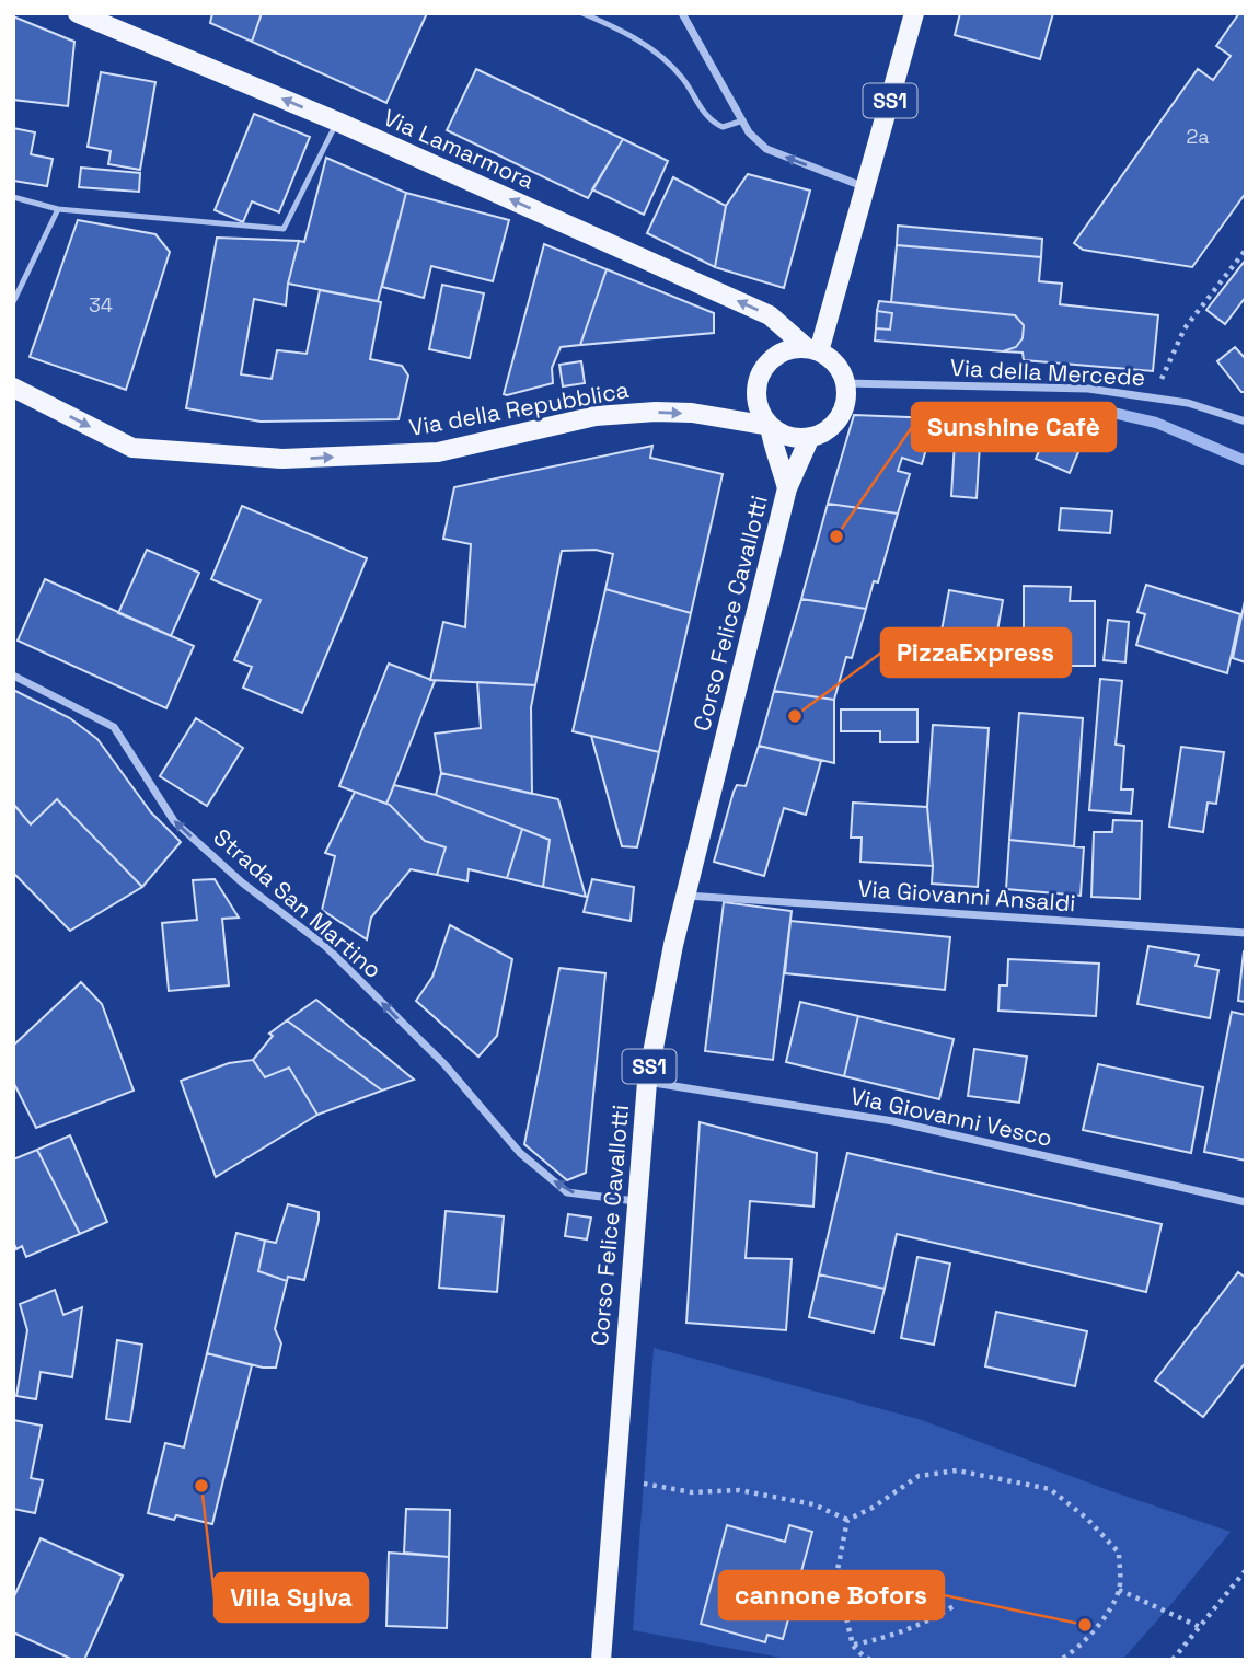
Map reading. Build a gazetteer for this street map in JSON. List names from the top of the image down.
{
  "streets": {
    "main road": [
      "SS1",
      "Via Lamarmora",
      "Via della Repubblica",
      "Corso Felice Cavallotti"
    ],
    "street": [
      "Via della Mercede",
      "Via Giovanni Ansaldi",
      "Strada San Martino",
      "Via Giovanni Vesco"
    ]
  },
  "crossings": [
    ["SS1", "Via Lamarmora"],
    ["SS1", "Via della Mercede"],
    ["SS1", "Via della Repubblica"],
    ["Via Lamarmora", "Via della Mercede"],
    ["Via Lamarmora", "Via della Repubblica"],
    ["Via della Mercede", "Via della Repubblica"],
    ["Corso Felice Cavallotti", "Via Giovanni Ansaldi"],
    ["Corso Felice Cavallotti", "Strada San Martino"],
    ["Corso Felice Cavallotti", "Via Giovanni Vesco"]
  ],
  "one_way": ["Via Lamarmora", "Via della Repubblica", "Strada San Martino"],
  "places": [
    "Sunshine Cafè",
    "PizzaExpress",
    "Villa Sylva",
    "cannone Bofors"
  ],
  "house_numbers": ["2a", "34"]
}
